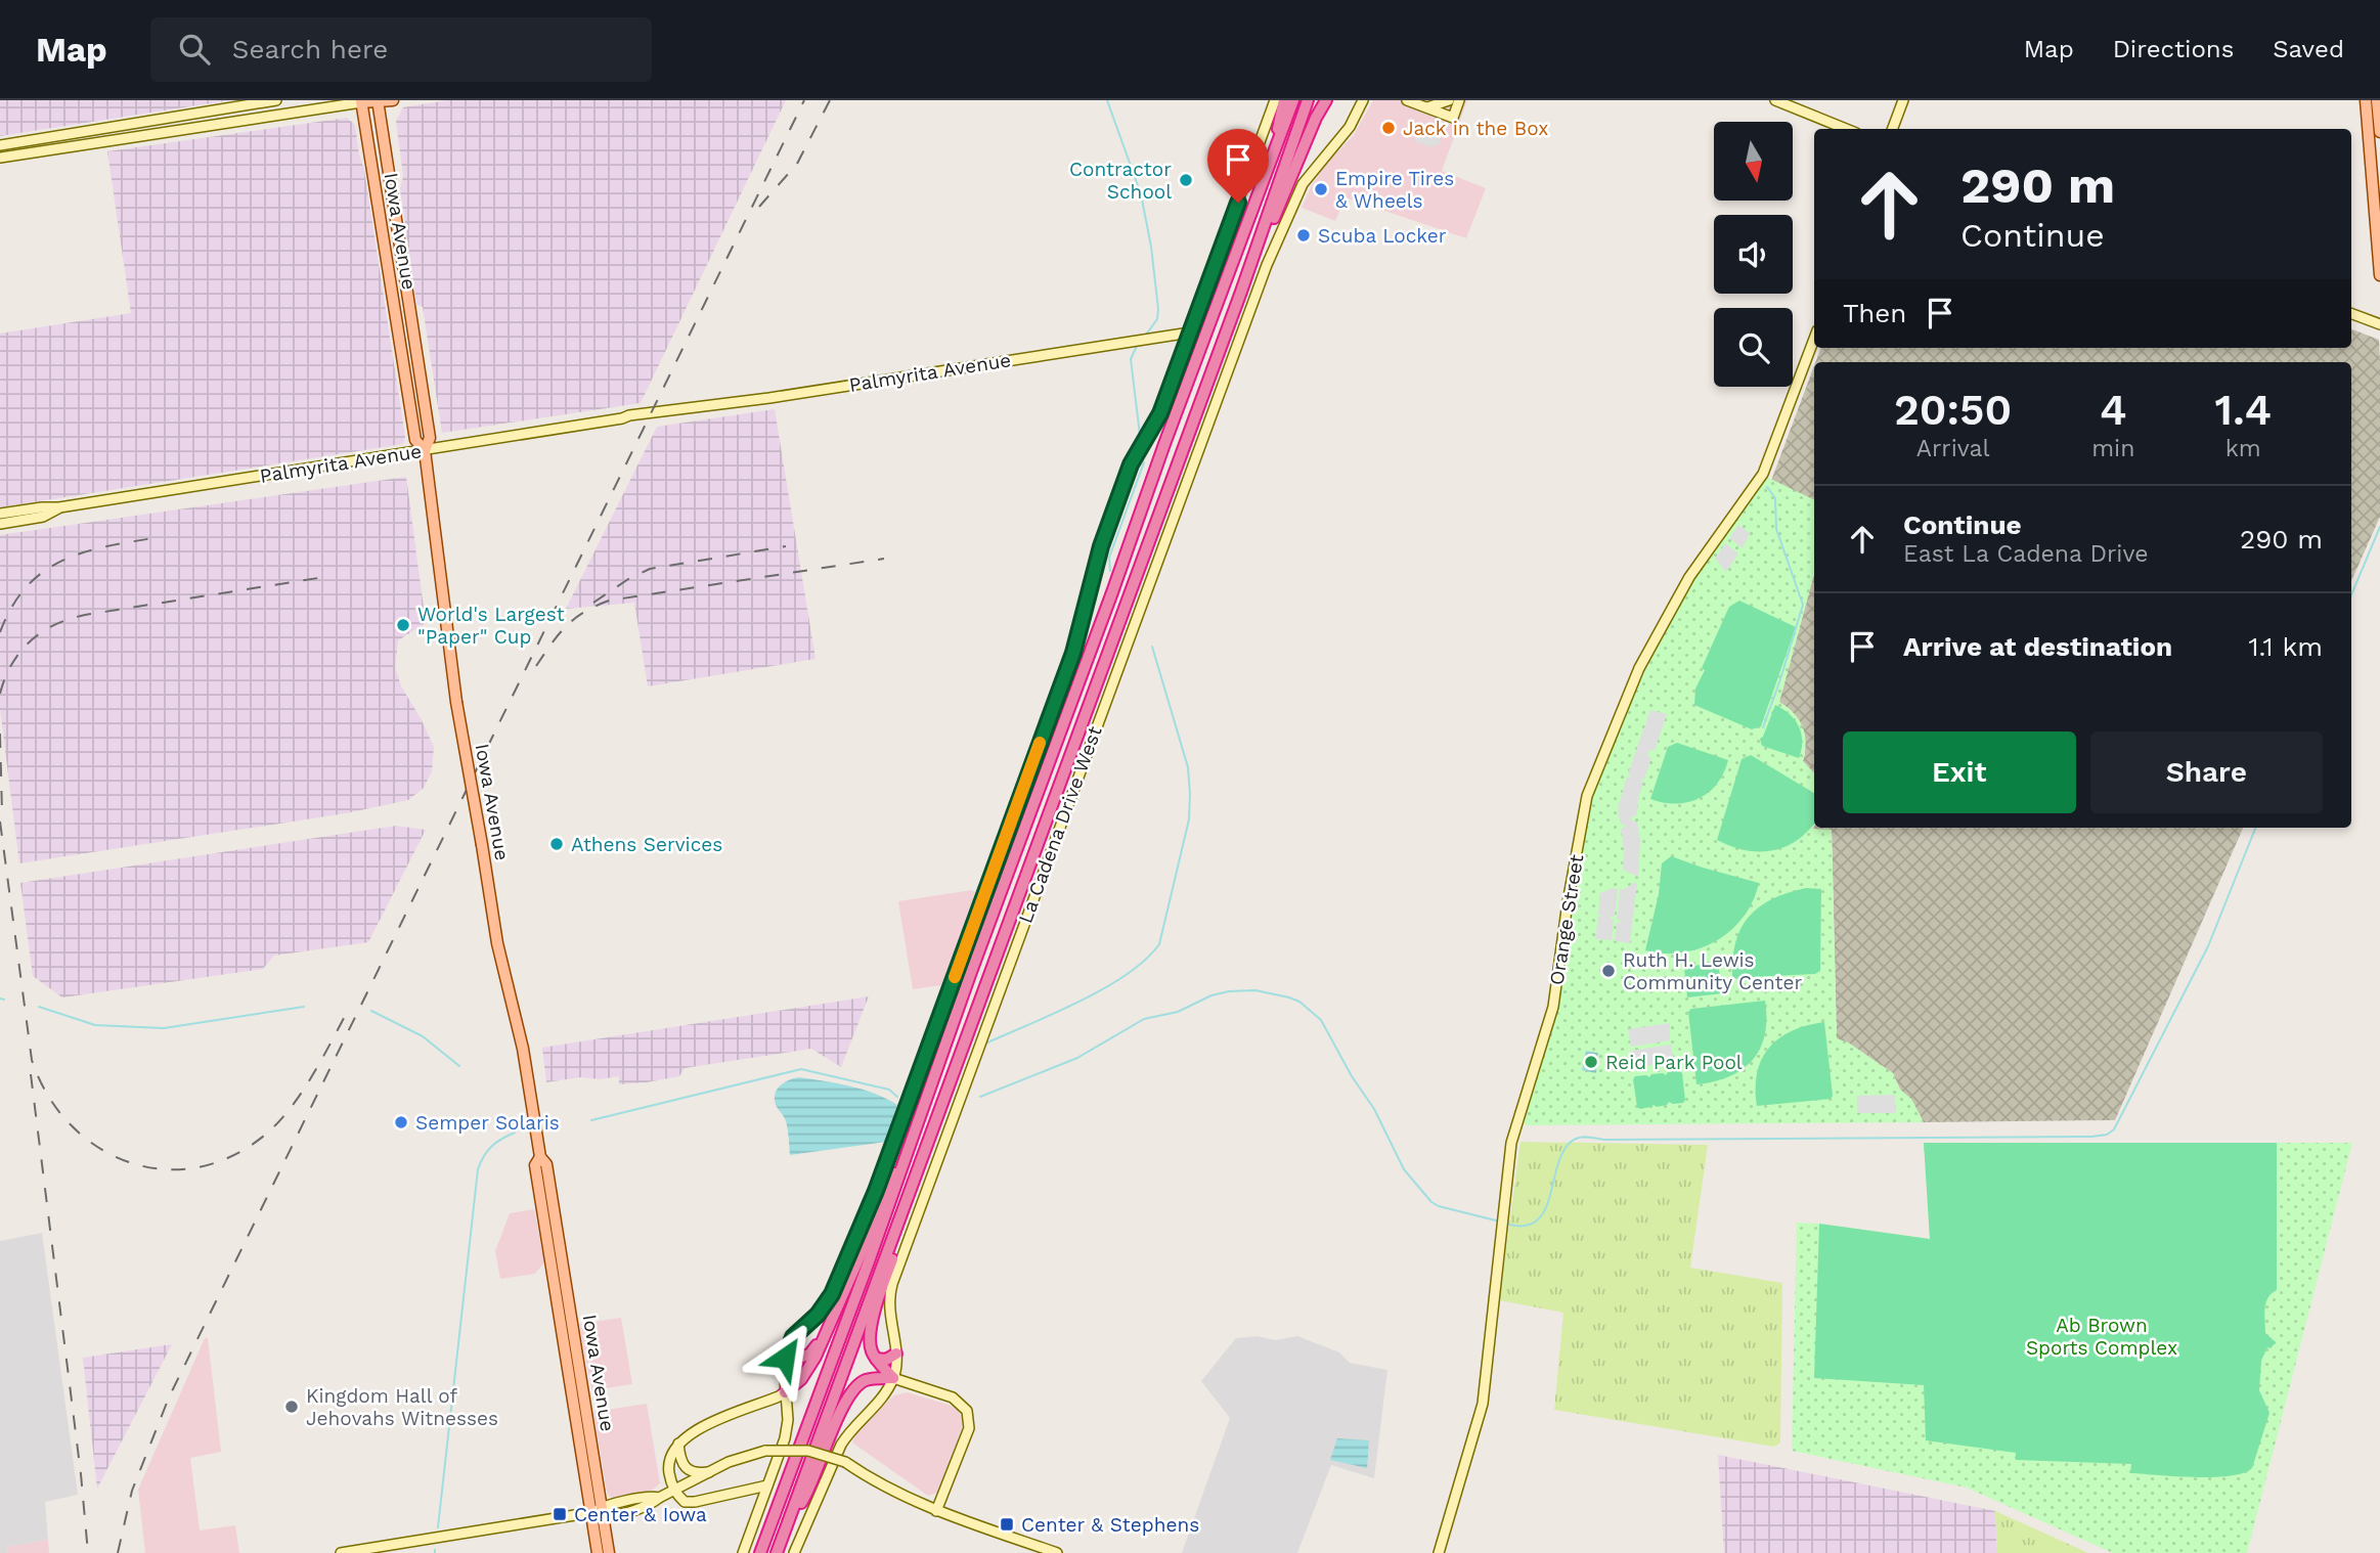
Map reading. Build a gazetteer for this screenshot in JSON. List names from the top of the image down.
{
  "streets": {
    "main road": [
      "Iowa Avenue",
      "Palmyrita Avenue",
      "La Cadena Drive West",
      "Orange Street"
    ]
  },
  "crossings": [
    ["Iowa Avenue", "Palmyrita Avenue"]
  ],
  "parks": ["Ab Brown Sports Complex"],
  "places": {
    "other": [
      "Jack in the Box",
      "Contractor School",
      "Empire Tires & Wheels",
      "Scuba Locker",
      "World's Largest \"Paper\" Cup",
      "Athens Services",
      "Ruth H. Lewis Community Center",
      "Reid Park Pool",
      "Semper Solaris",
      "Kingdom Hall of Jehovahs Witnesses"
    ],
    "transit": ["Center & Iowa", "Center & Stephens"]
  },
  "north": "bottom",
  "page": {
    "header": "Map",
    "search": "Search here",
    "nav": ["Map", "Directions", "Saved"],
    "turn": ["290 m", "Continue"],
    "then": "Then",
    "eta": [
      "20:50",
      "Arrival",
      "4",
      "min",
      "1.4",
      "km"
    ],
    "list": [
      {
        "name": "Continue",
        "note": "East La Cadena Drive",
        "value": "290 m"
      },
      {
        "name": "Arrive at destination",
        "value": "1.1 km"
      }
    ],
    "buttons": ["Exit", "Share"]
  }
}
